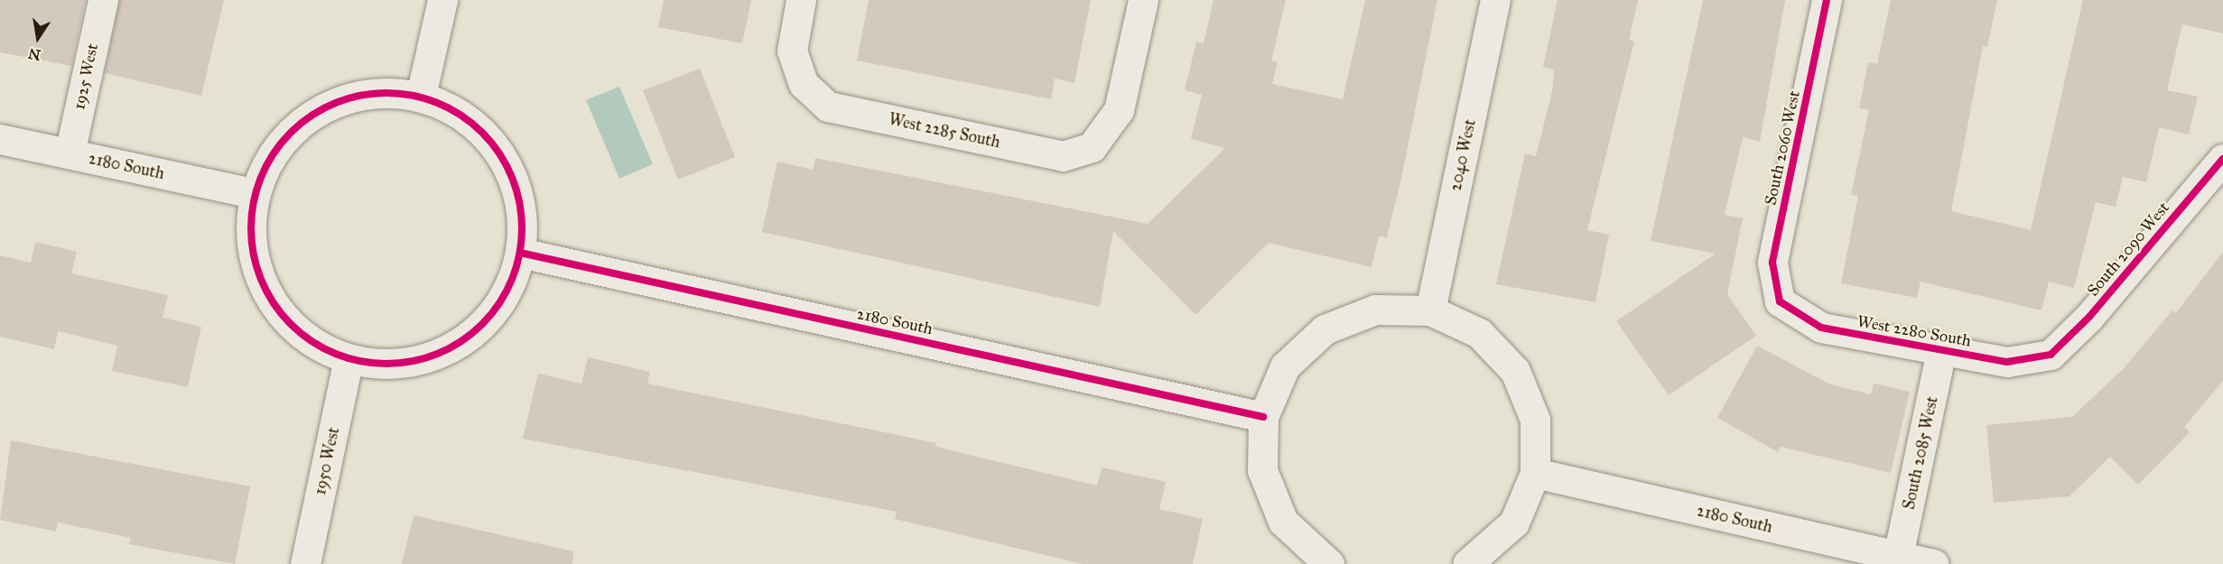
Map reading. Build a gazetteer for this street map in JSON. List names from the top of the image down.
{
  "streets": {
    "street": [
      "1925 West",
      "West 2285 South",
      "South 2060 West",
      "2040 West",
      "2180 South",
      "South 2090 West",
      "West 2280 South",
      "South 2085 West",
      "1950 West"
    ]
  },
  "crossings": [
    ["1925 West", "2180 South"],
    ["South 2060 West", "West 2280 South"],
    ["2180 South", "South 2085 West"],
    ["South 2090 West", "West 2280 South"],
    ["West 2280 South", "South 2085 West"]
  ],
  "north": "bottom"
}
